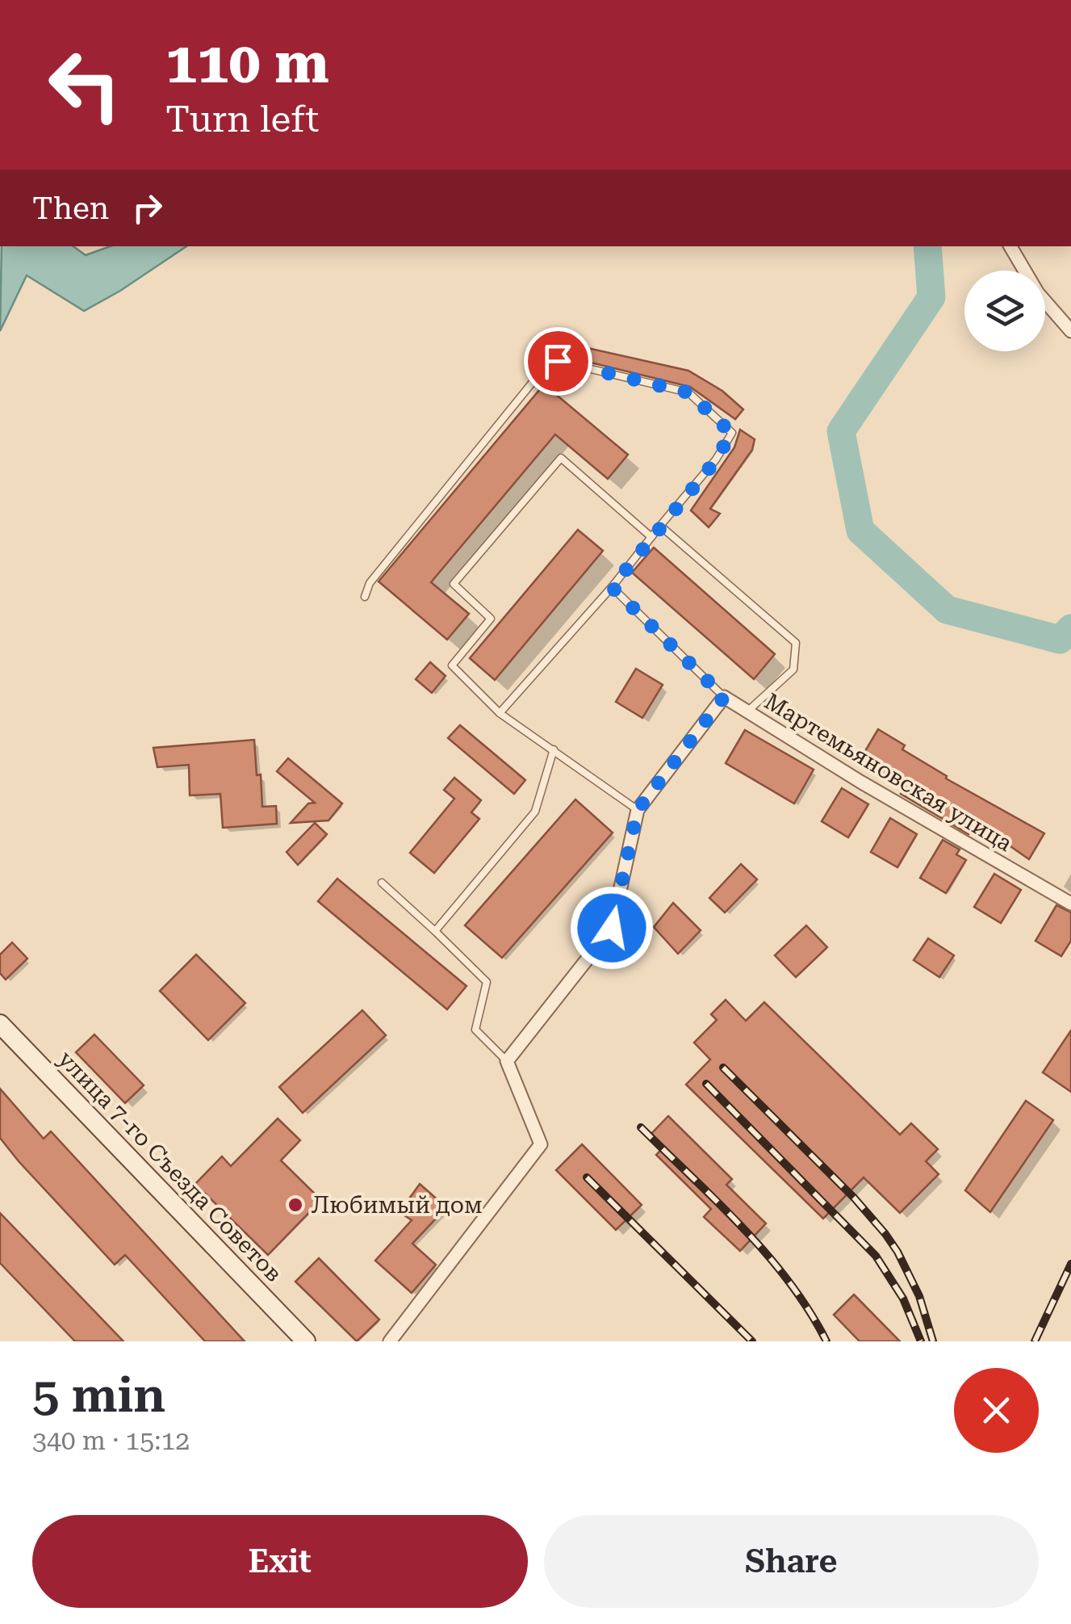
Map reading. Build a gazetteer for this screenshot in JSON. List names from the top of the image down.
{
  "streets": {
    "street": ["Мартемьяновская улица", "улица 7-го Съезда Советов"]
  },
  "places": ["Любимый дом"],
  "page": {
    "turn": ["110 m", "Turn left"],
    "then": "Then",
    "heading": ["5 min", "340 m · 15:12"],
    "buttons": ["Exit", "Share"]
  }
}
